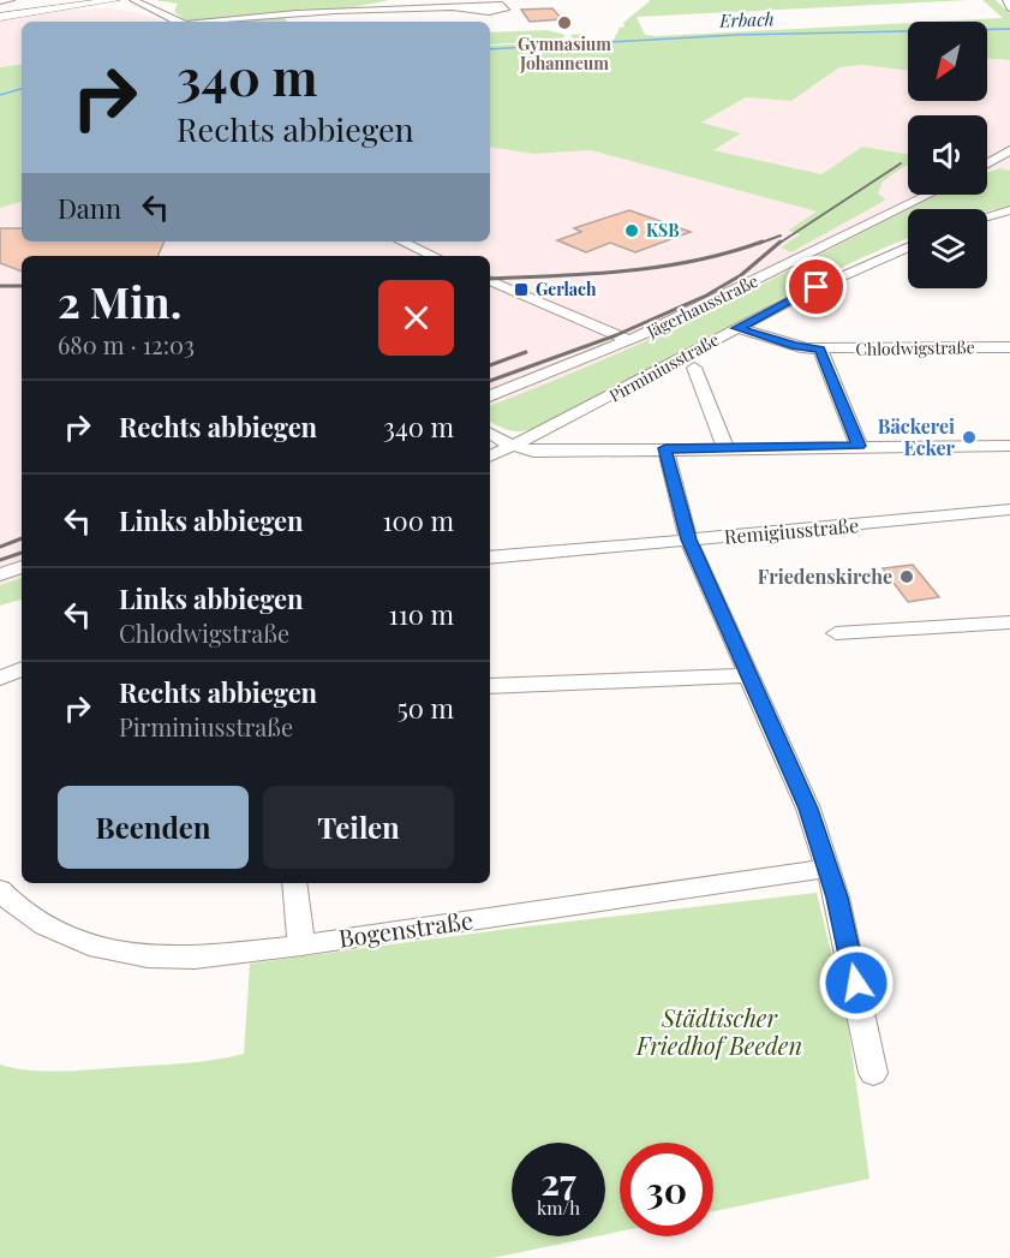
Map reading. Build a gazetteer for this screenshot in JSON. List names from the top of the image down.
{
  "streets": {
    "street": [
      "Jägerhausstraße",
      "Chlodwigstraße",
      "Pirminiusstraße",
      "Remigiusstraße",
      "Bogenstraße"
    ]
  },
  "crossings": [
    ["Chlodwigstraße", "Pirminiusstraße"]
  ],
  "water": ["Erbach"],
  "parks": ["Städtischer Friedhof Beeden"],
  "places": {
    "other": [
      "Gymnasium Johanneum",
      "KSB",
      "Bäckerei Ecker",
      "Friedenskirche"
    ],
    "transit": ["Gerlach"]
  },
  "north": "bottom left",
  "page": {
    "turn": ["340 m", "Rechts abbiegen"],
    "then": "Dann",
    "heading": ["2 Min.", "680 m · 12:03"],
    "list": [
      {
        "name": "Rechts abbiegen",
        "value": "340 m"
      },
      {
        "name": "Links abbiegen",
        "value": "100 m"
      },
      {
        "name": "Links abbiegen",
        "note": "Chlodwigstraße",
        "value": "110 m"
      },
      {
        "name": "Rechts abbiegen",
        "note": "Pirminiusstraße",
        "value": "50 m"
      }
    ],
    "buttons": ["Beenden", "Teilen"],
    "speed": "27 km/h",
    "limit": "30"
  }
}
